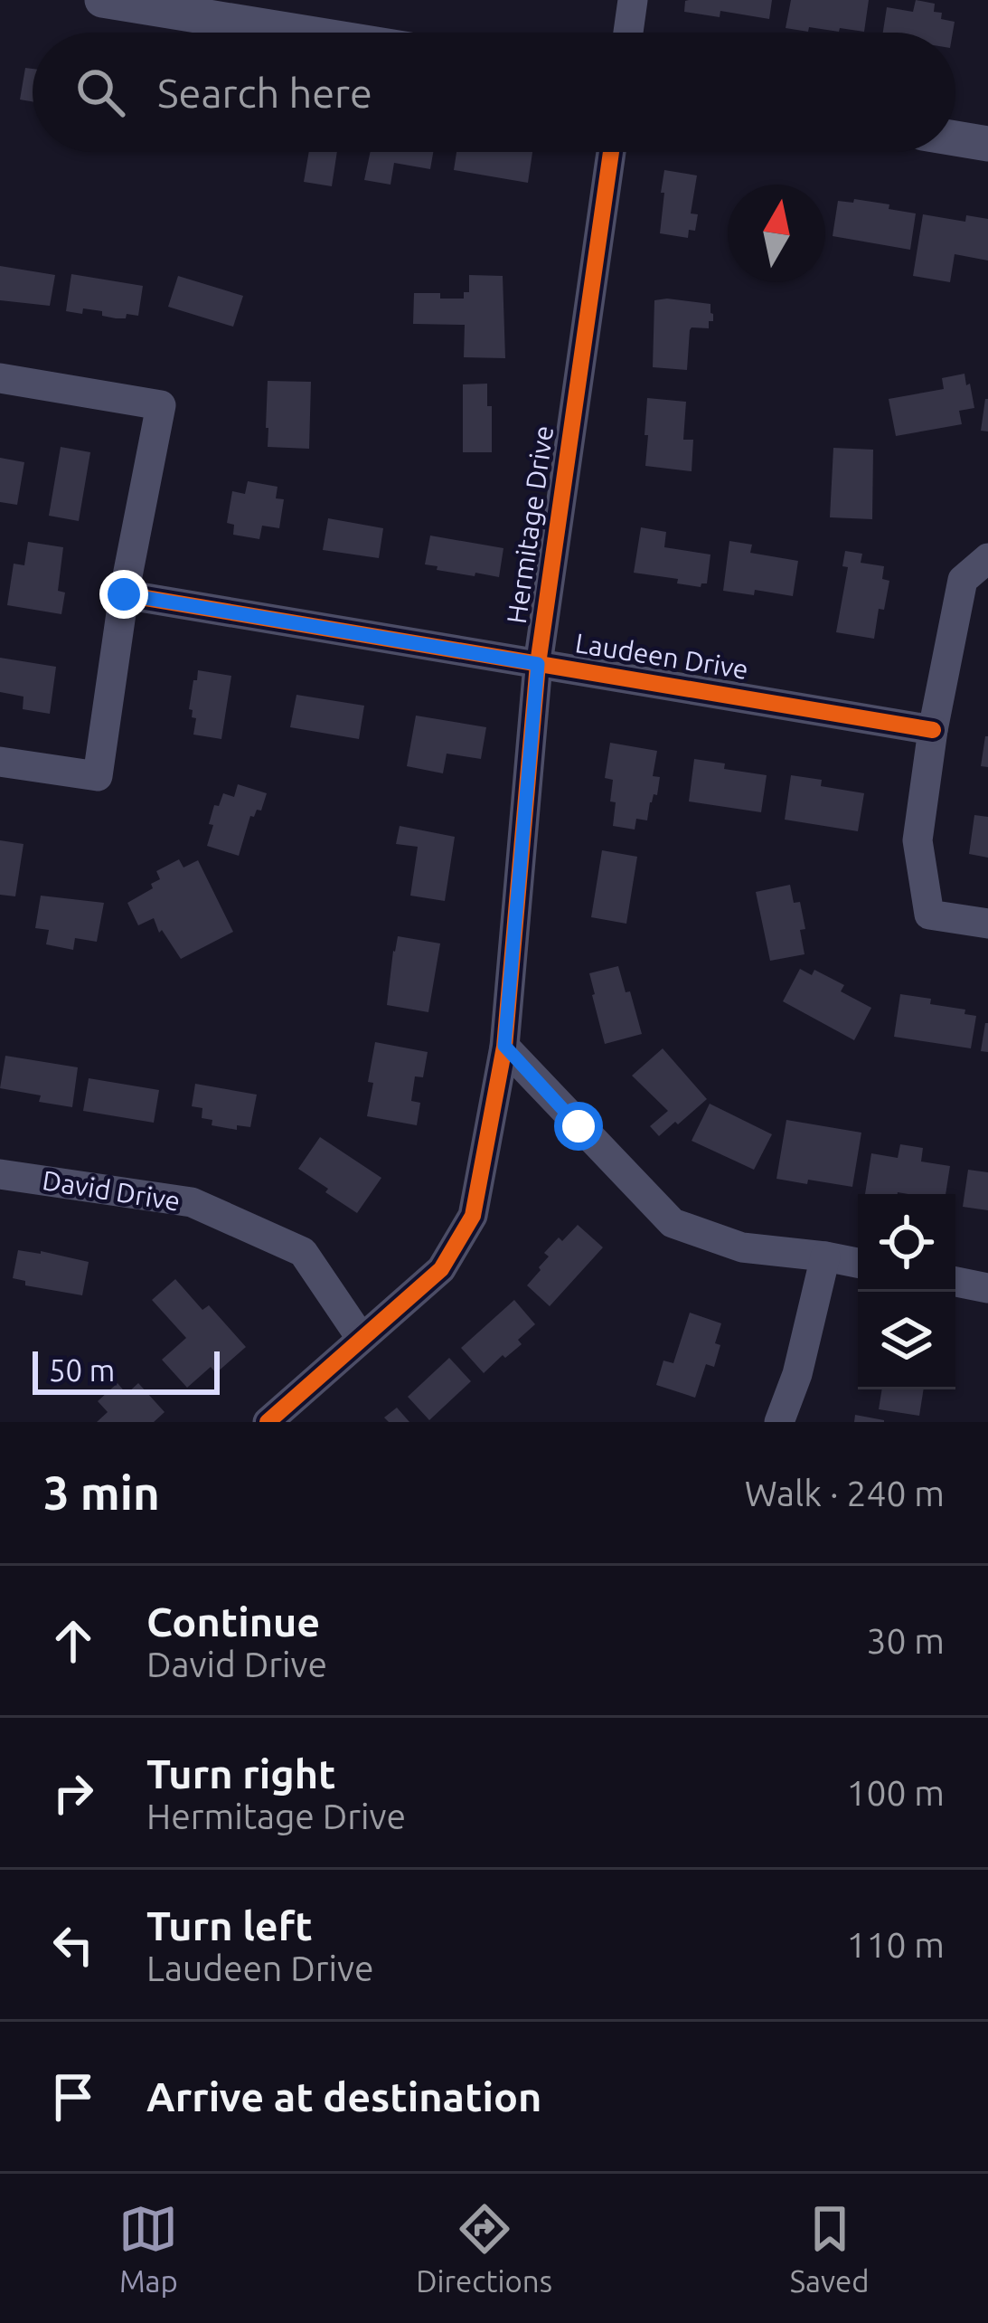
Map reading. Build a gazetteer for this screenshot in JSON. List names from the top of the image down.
{
  "streets": {
    "street": ["Hermitage Drive", "Laudeen Drive", "David Drive"]
  },
  "crossings": [
    ["Hermitage Drive", "Laudeen Drive"],
    ["Hermitage Drive", "David Drive"]
  ],
  "scale_bar": "50 m",
  "north": "top",
  "page": {
    "search": "Search here",
    "scale": "50 m",
    "heading": ["3 min", "Walk · 240 m"],
    "list": [
      ["Continue", "David Drive", "30 m"],
      ["Turn right", "Hermitage Drive", "100 m"],
      ["Turn left", "Laudeen Drive", "110 m"],
      "Arrive at destination"
    ],
    "nav": ["Map", "Directions", "Saved"]
  }
}
